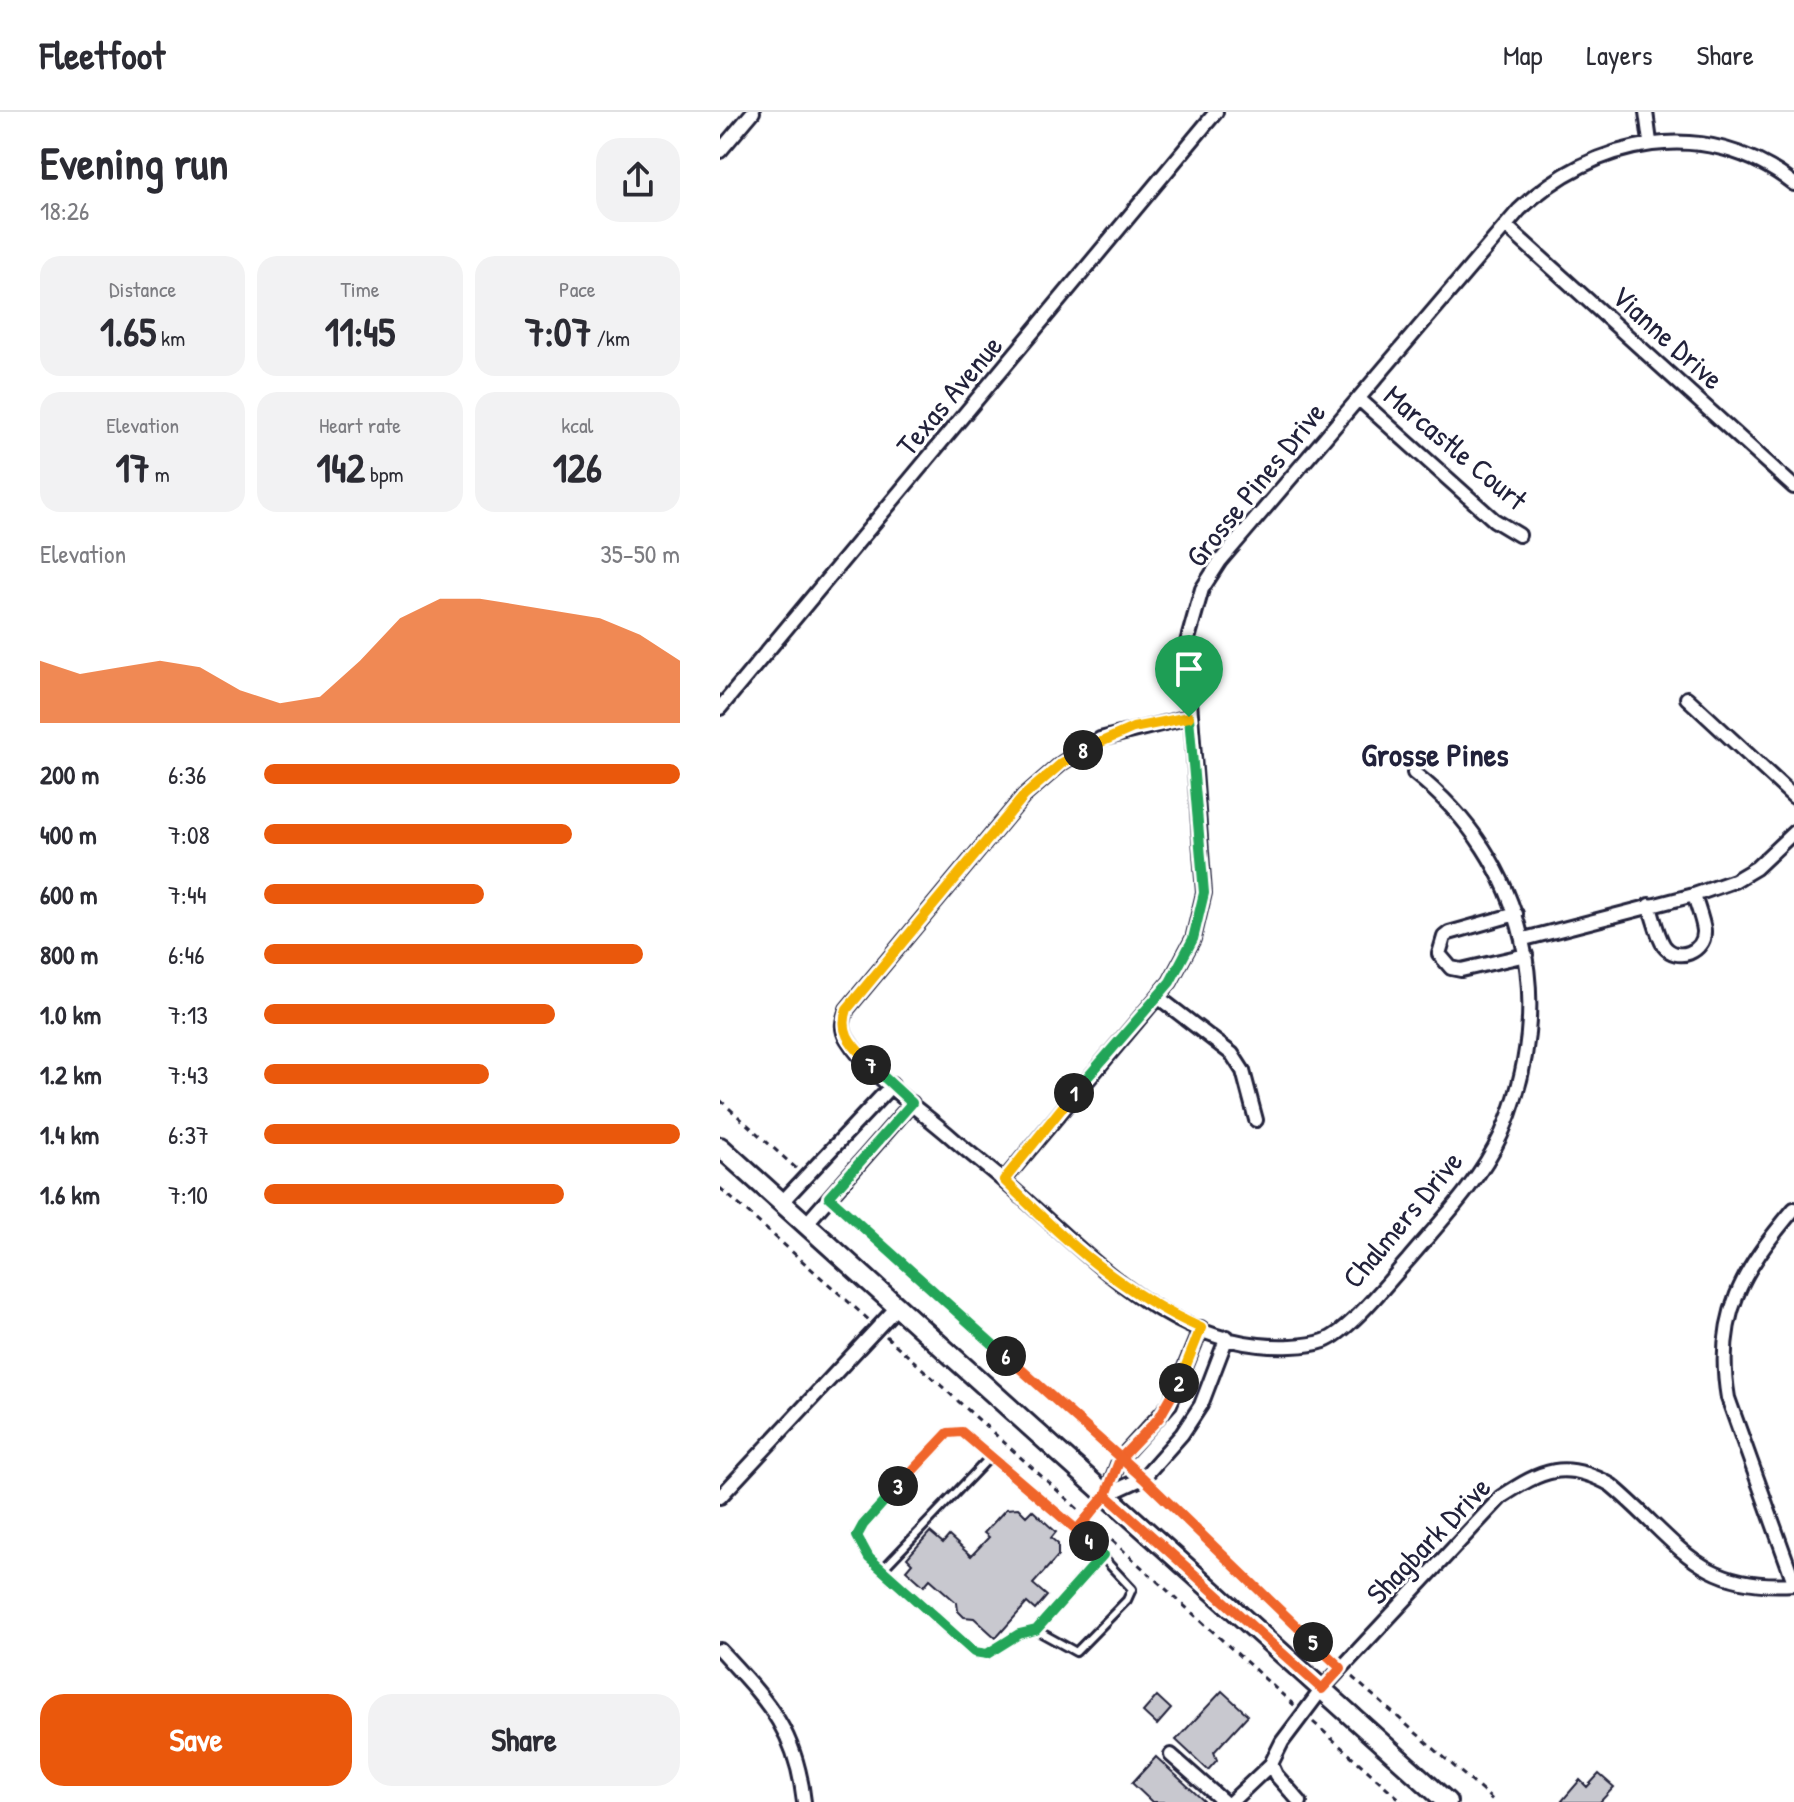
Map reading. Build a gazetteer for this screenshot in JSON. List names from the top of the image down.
{
  "streets": {
    "street": [
      "Vianne Drive",
      "Texas Avenue",
      "Marcastle Court",
      "Grosse Pines Drive",
      "Chalmers Drive",
      "Shagbark Drive"
    ]
  },
  "crossings": [
    ["Vianne Drive", "Grosse Pines Drive"],
    ["Marcastle Court", "Grosse Pines Drive"],
    ["Grosse Pines Drive", "Chalmers Drive"]
  ],
  "districts": ["Grosse Pines"],
  "page": {
    "header": "Fleetfoot",
    "nav": ["Map", "Layers", "Share"],
    "heading": ["Evening run", "18:26"],
    "stats": [
      ["Distance", "1.65 km"],
      ["Time", "11:45"],
      ["Pace", "7:07 /km"],
      ["Elevation", "17 m"],
      ["Heart rate", "142 bpm"],
      ["kcal", "126"]
    ],
    "chart": ["Elevation", "35–50 m"],
    "pins": [
      "8",
      "7",
      "1",
      "6",
      "2",
      "3",
      "4",
      "5"
    ],
    "list": [
      {
        "name": "200 m",
        "note": "6:36"
      },
      {
        "name": "400 m",
        "note": "7:08"
      },
      {
        "name": "600 m",
        "note": "7:44"
      },
      {
        "name": "800 m",
        "note": "6:46"
      },
      {
        "name": "1.0 km",
        "note": "7:13"
      },
      {
        "name": "1.2 km",
        "note": "7:43"
      },
      {
        "name": "1.4 km",
        "note": "6:37"
      },
      {
        "name": "1.6 km",
        "note": "7:10"
      }
    ],
    "buttons": ["Save", "Share"]
  }
}
